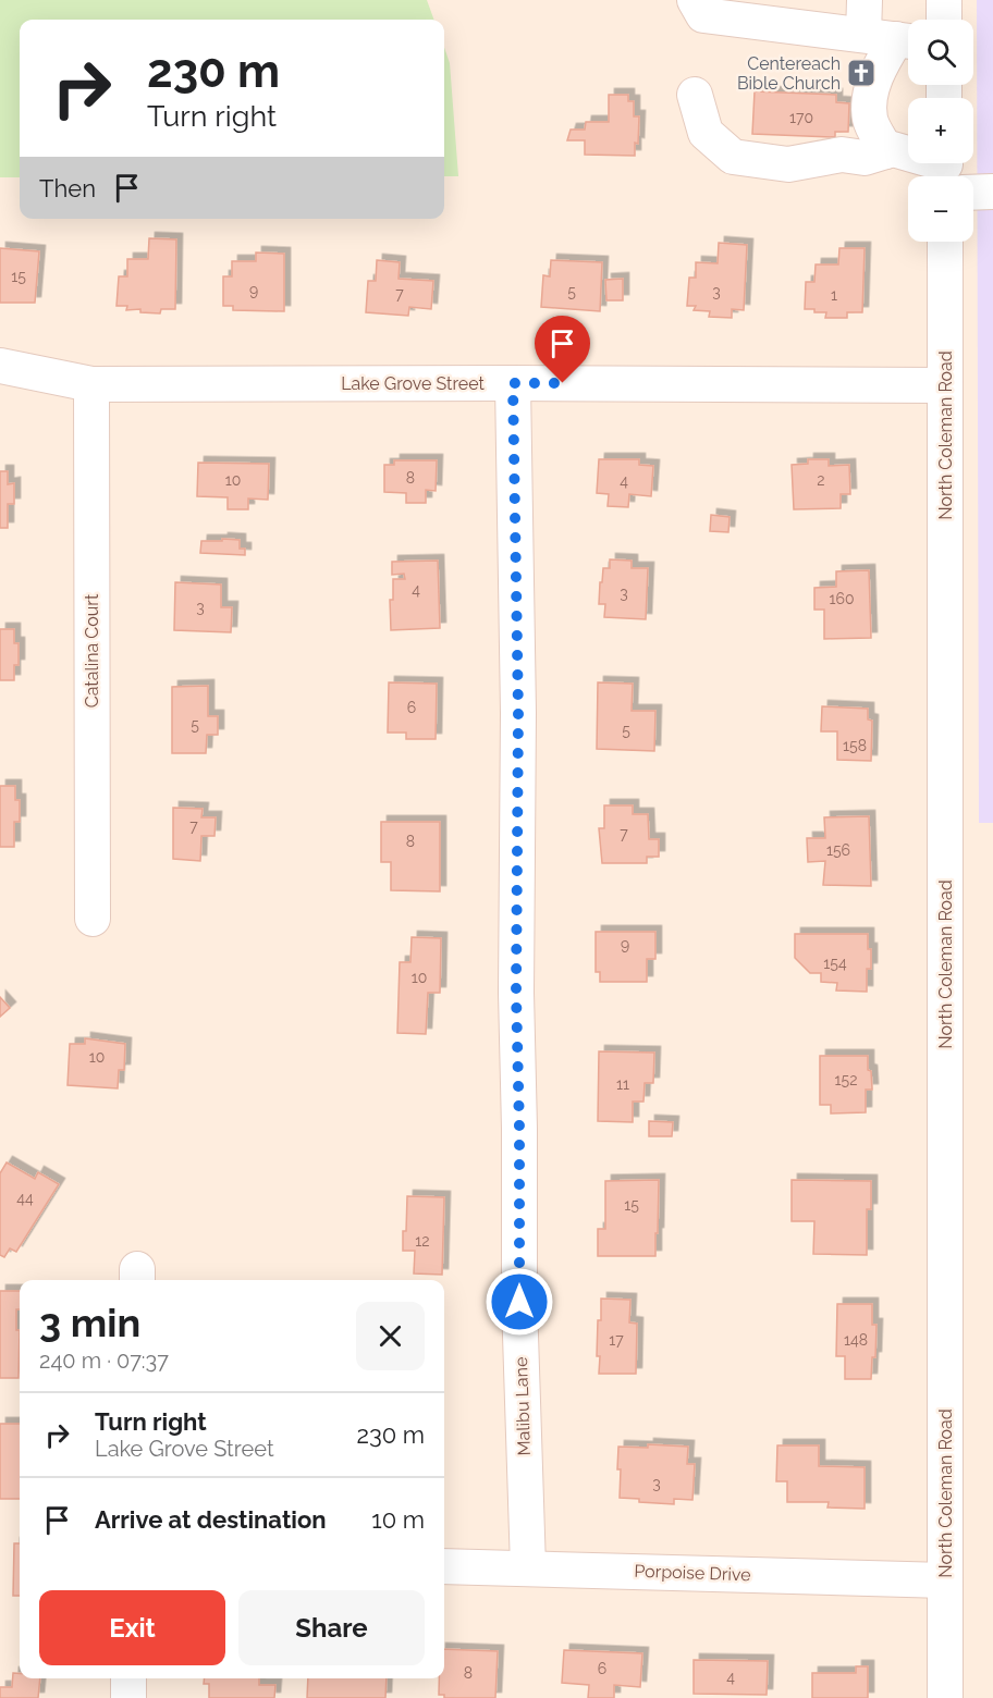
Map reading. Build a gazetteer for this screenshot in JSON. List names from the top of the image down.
{
  "streets": {
    "street": [
      "Lake Grove Street",
      "North Coleman Road",
      "Catalina Court",
      "Malibu Lane",
      "Porpoise Drive"
    ]
  },
  "crossings": [
    ["Lake Grove Street", "North Coleman Road"],
    ["Lake Grove Street", "Catalina Court"],
    ["Lake Grove Street", "Malibu Lane"],
    ["North Coleman Road", "Porpoise Drive"],
    ["Malibu Lane", "Porpoise Drive"]
  ],
  "places": {
    "church": ["Centereach Bible Church"]
  },
  "house_numbers": [
    "170",
    "15",
    "9",
    "5",
    "3",
    "7",
    "1",
    "8",
    "10",
    "2",
    "4",
    "4",
    "3",
    "160",
    "3",
    "6",
    "5",
    "5",
    "158",
    "7",
    "7",
    "8",
    "156",
    "9",
    "154",
    "10",
    "10",
    "152",
    "11",
    "44",
    "15",
    "12",
    "17",
    "148",
    "3",
    "6",
    "8",
    "4"
  ],
  "page": {
    "map_buttons": ["+", "−"],
    "turn": ["230 m", "Turn right"],
    "then": "Then",
    "heading": ["3 min", "240 m · 07:37"],
    "list": [
      {
        "name": "Turn right",
        "note": "Lake Grove Street",
        "value": "230 m"
      },
      {
        "name": "Arrive at destination",
        "value": "10 m"
      }
    ],
    "buttons": ["Exit", "Share"]
  }
}
